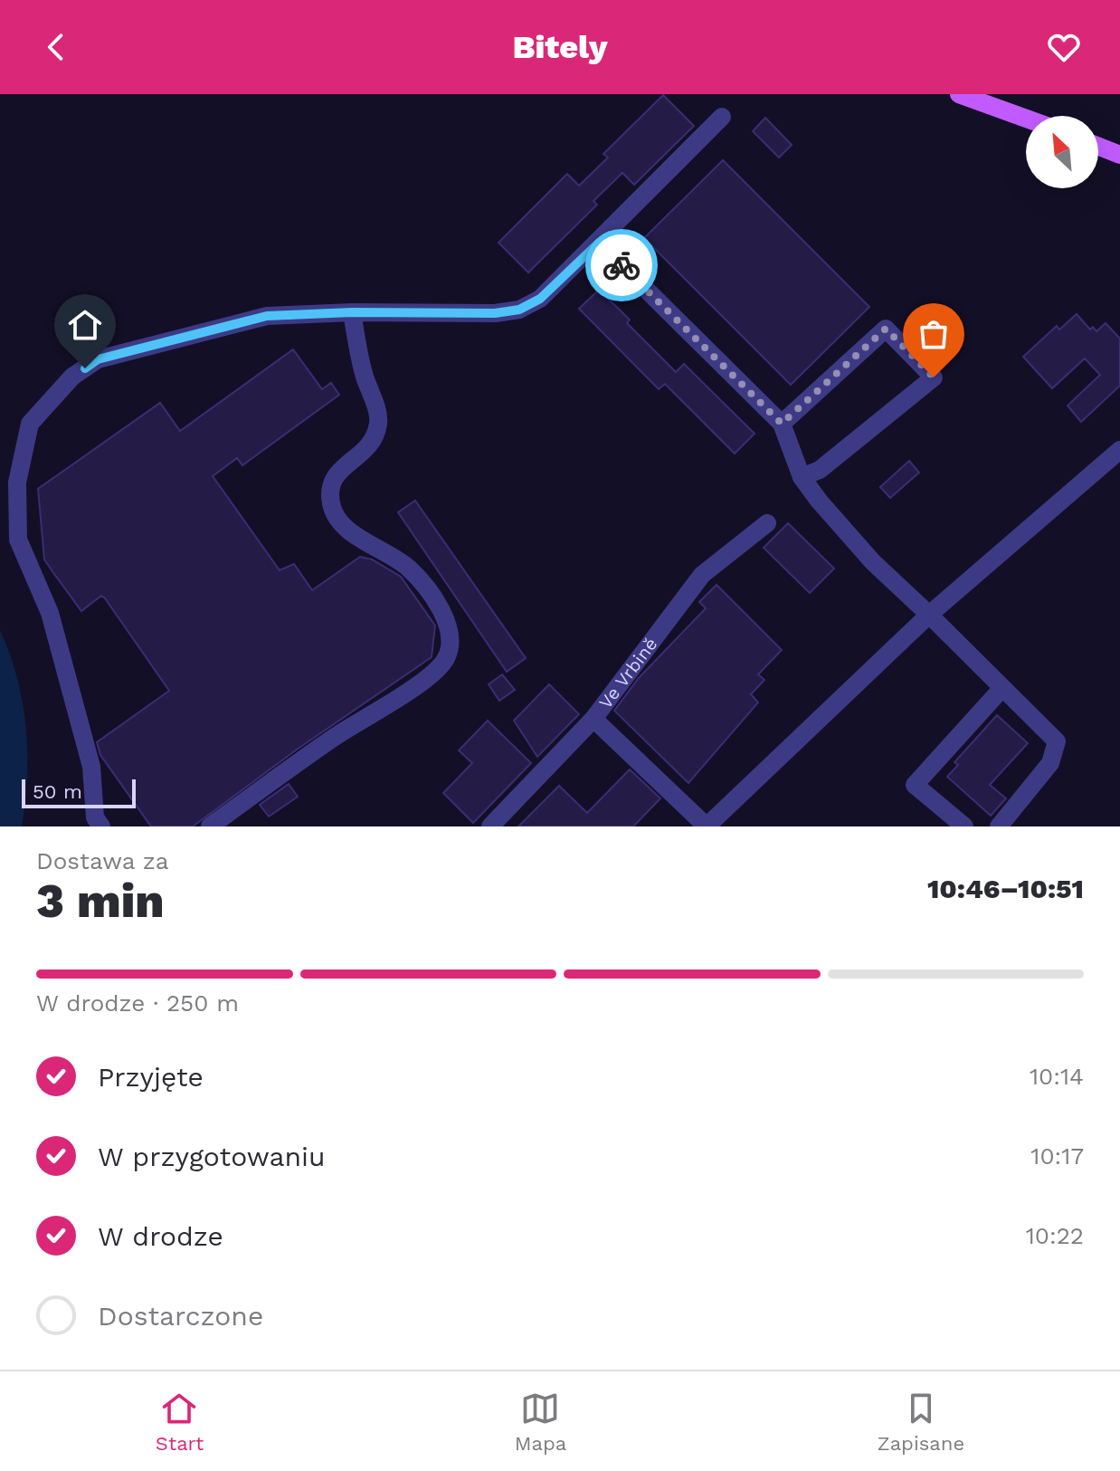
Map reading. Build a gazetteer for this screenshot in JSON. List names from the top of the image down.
{
  "streets": {
    "lane": ["Ve Vrbině"]
  },
  "scale_bar": "50 m",
  "north": "top left",
  "page": {
    "header": "Bitely",
    "scale": "50 m",
    "heading": ["3 min", "Dostawa za", "10:46–10:51"],
    "bar": "W drodze · 250 m",
    "list": [
      ["Przyjęte", "10:14"],
      ["W przygotowaniu", "10:17"],
      ["W drodze", "10:22"],
      "Dostarczone"
    ],
    "tabs": ["Start", "Mapa", "Zapisane"]
  }
}
